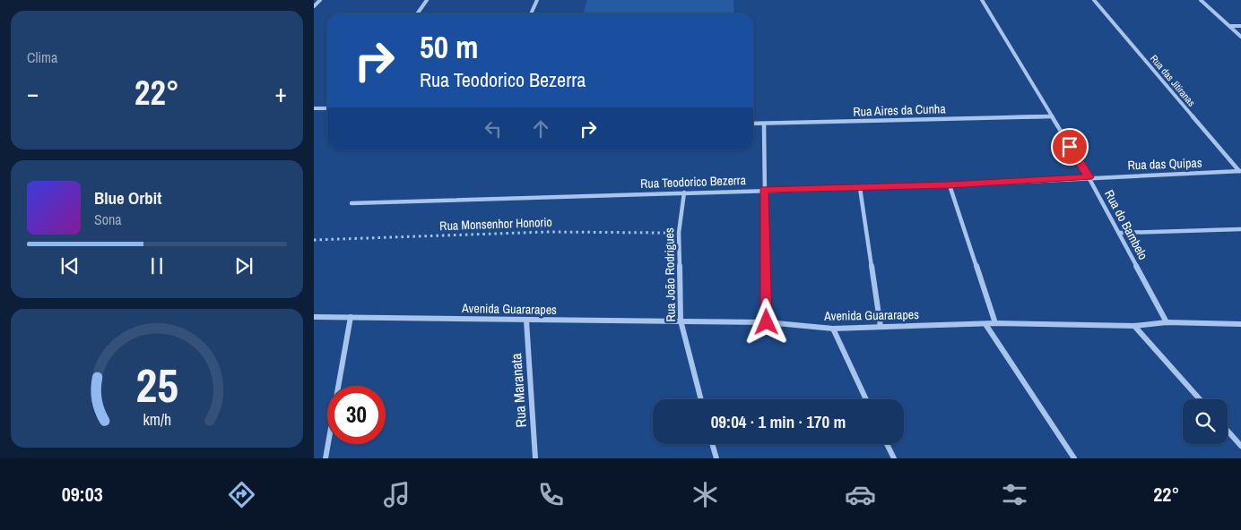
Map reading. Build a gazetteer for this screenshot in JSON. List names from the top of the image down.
{
  "streets": {
    "street": [
      "Rua das Jitiranas",
      "Rua Aires da Cunha",
      "Rua das Quipas",
      "Rua Teodorico Bezerra",
      "Rua do Bambelo",
      "Rua João Rodrigues",
      "Avenida Guararapes",
      "Rua Maranata"
    ],
    "path": ["Rua Monsenhor Honorio"]
  },
  "crossings": [
    ["Rua das Jitiranas", "Rua das Quipas"],
    ["Rua Aires da Cunha", "Rua do Bambelo"],
    ["Rua das Quipas", "Rua Teodorico Bezerra"],
    ["Rua das Quipas", "Rua do Bambelo"],
    ["Rua Teodorico Bezerra", "Rua do Bambelo"],
    ["Rua Teodorico Bezerra", "Rua João Rodrigues"],
    ["Rua Monsenhor Honorio", "Rua João Rodrigues"],
    ["Rua do Bambelo", "Avenida Guararapes"],
    ["Rua João Rodrigues", "Avenida Guararapes"],
    ["Avenida Guararapes", "Rua Maranata"]
  ],
  "page": {
    "tile": "Clima",
    "turn": ["50 m", "Rua Teodorico Bezerra"],
    "heat": ["−", "22°", "+"],
    "song": ["Blue Orbit", "Sona"],
    "limit": "30",
    "trip": "09:04 · 1 min · 170 m",
    "tabs": ["09:03", "22°"],
    "gauge": ["25", "km/h"]
  }
}
